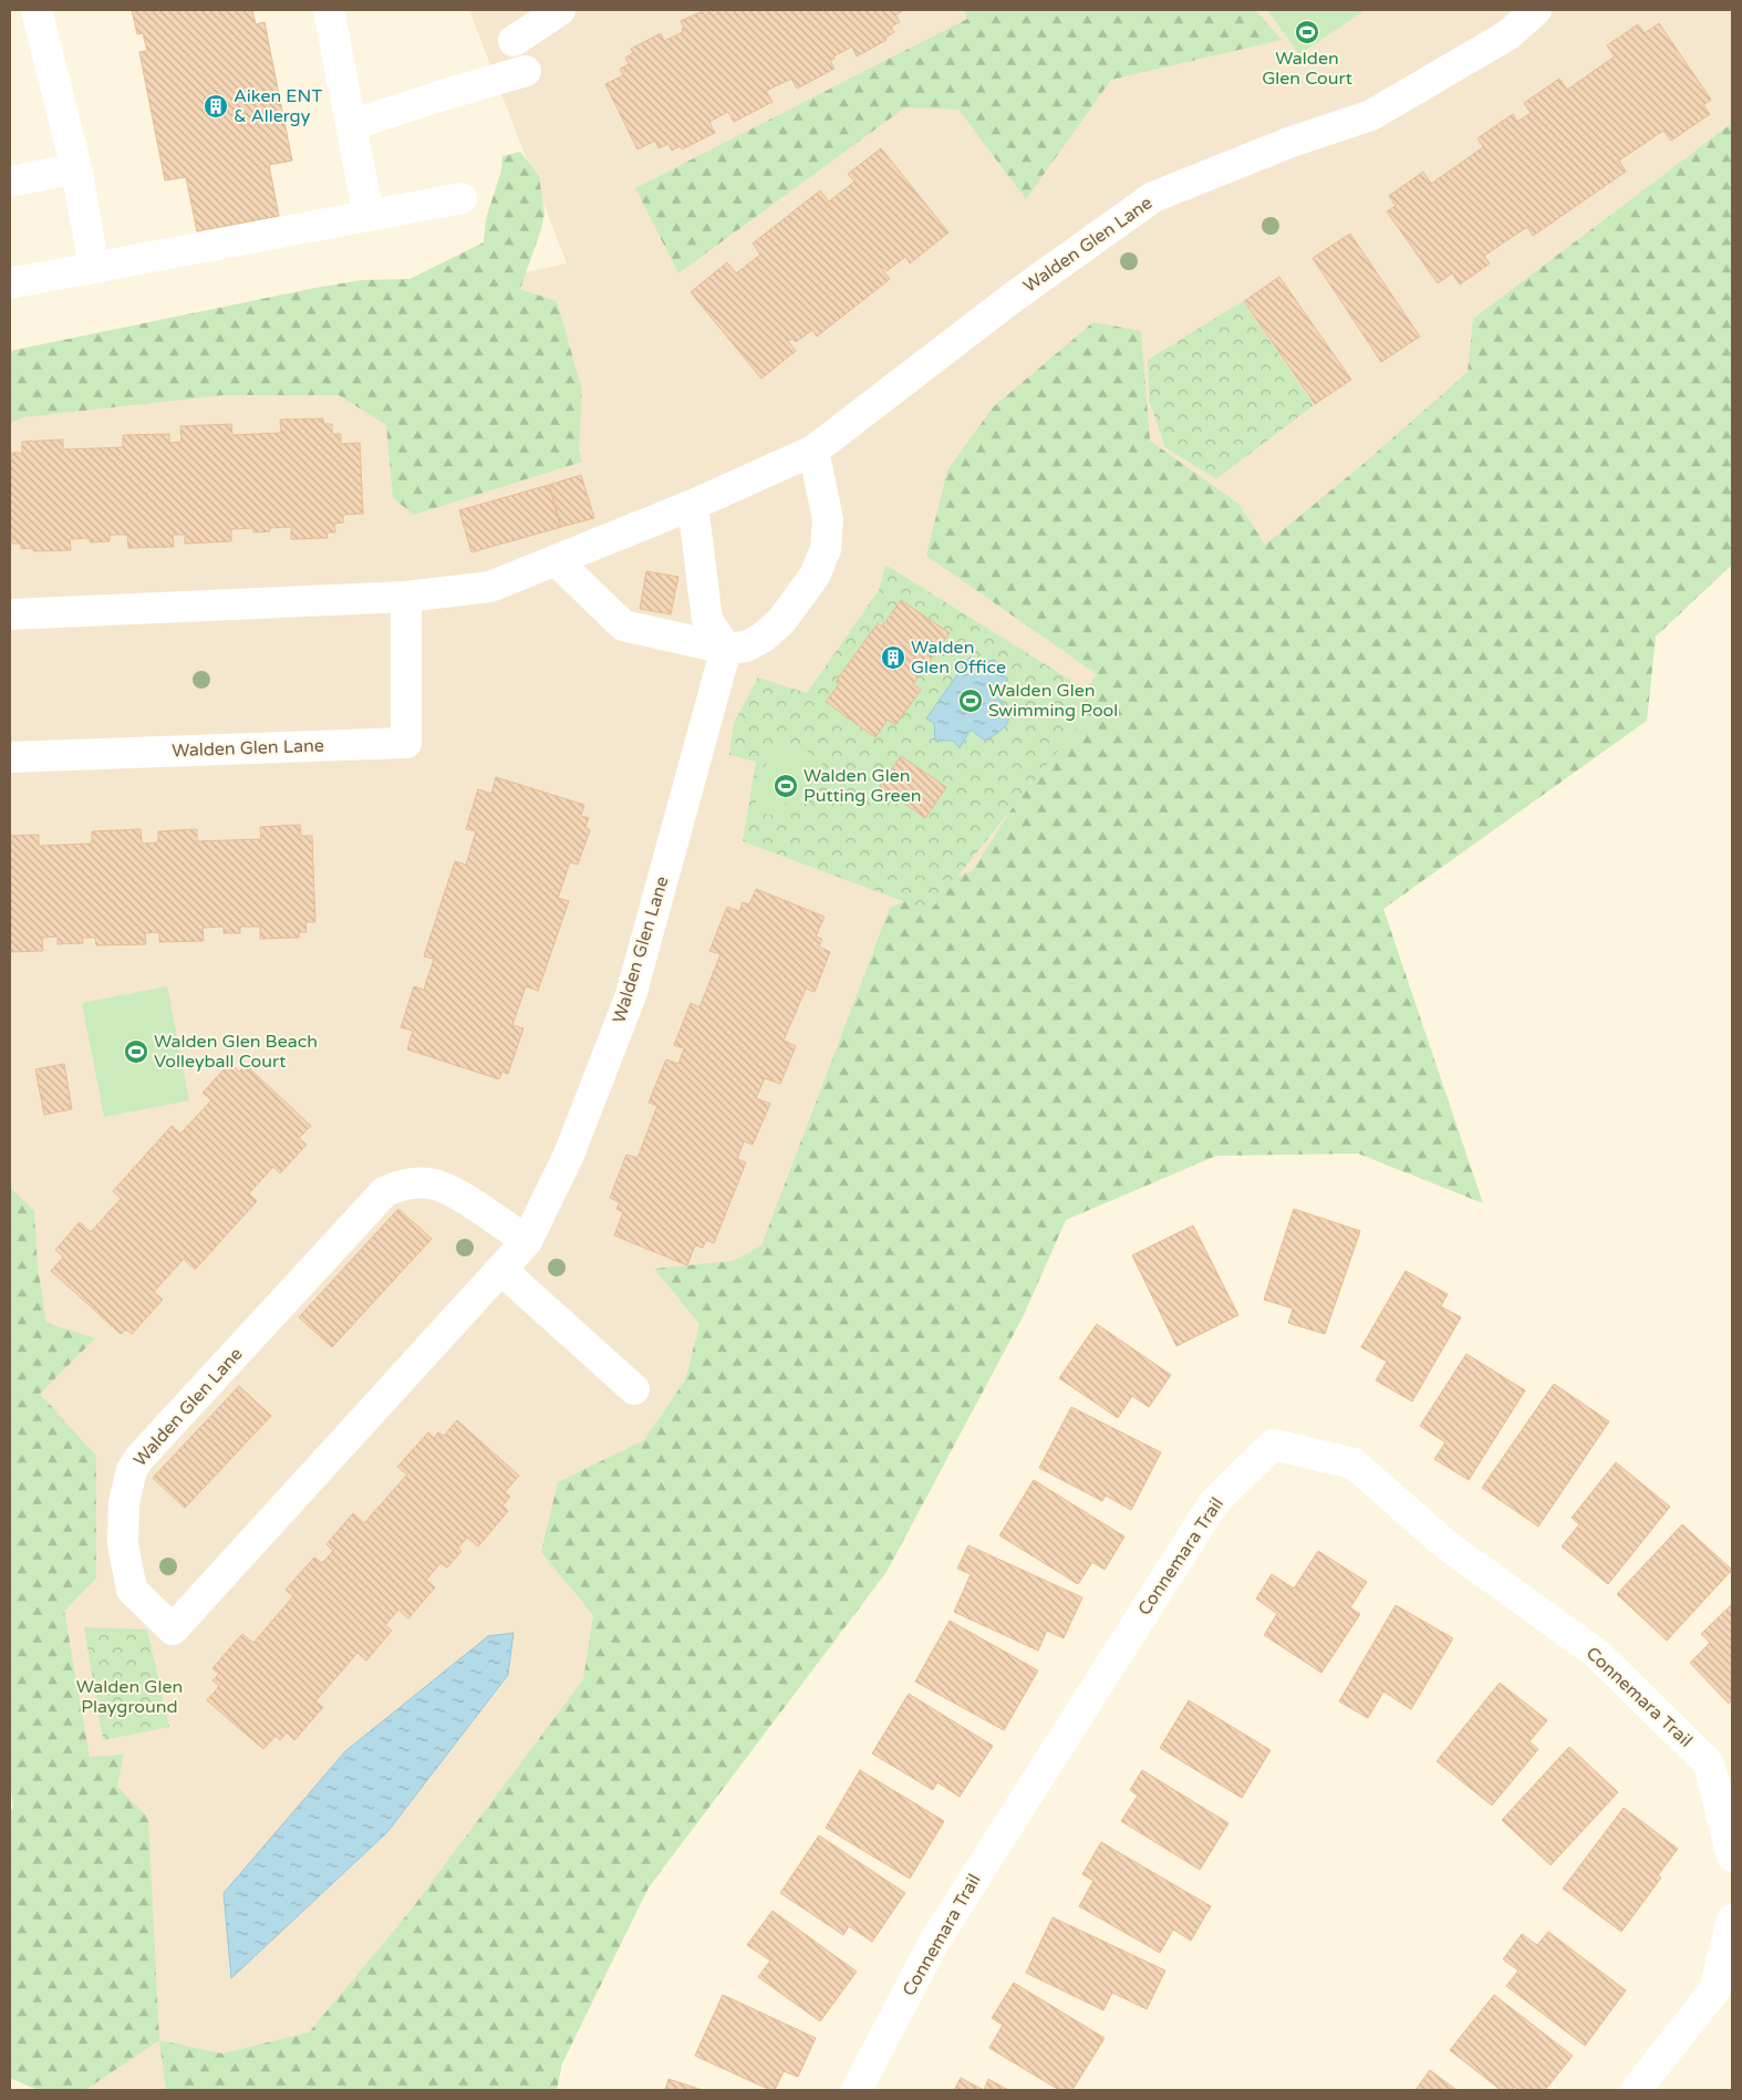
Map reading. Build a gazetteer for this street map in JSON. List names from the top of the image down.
{
  "streets": {
    "street": ["Walden Glen Lane", "Connemara Trail"]
  },
  "parks": ["Walden Glen Playground"],
  "places": {
    "sports": [
      "Walden Glen Court",
      "Walden Glen Swimming Pool",
      "Walden Glen Putting Green",
      "Walden Glen Beach Volleyball Court"
    ],
    "building": ["Aiken ENT & Allergy", "Walden Glen Office"]
  }
}
